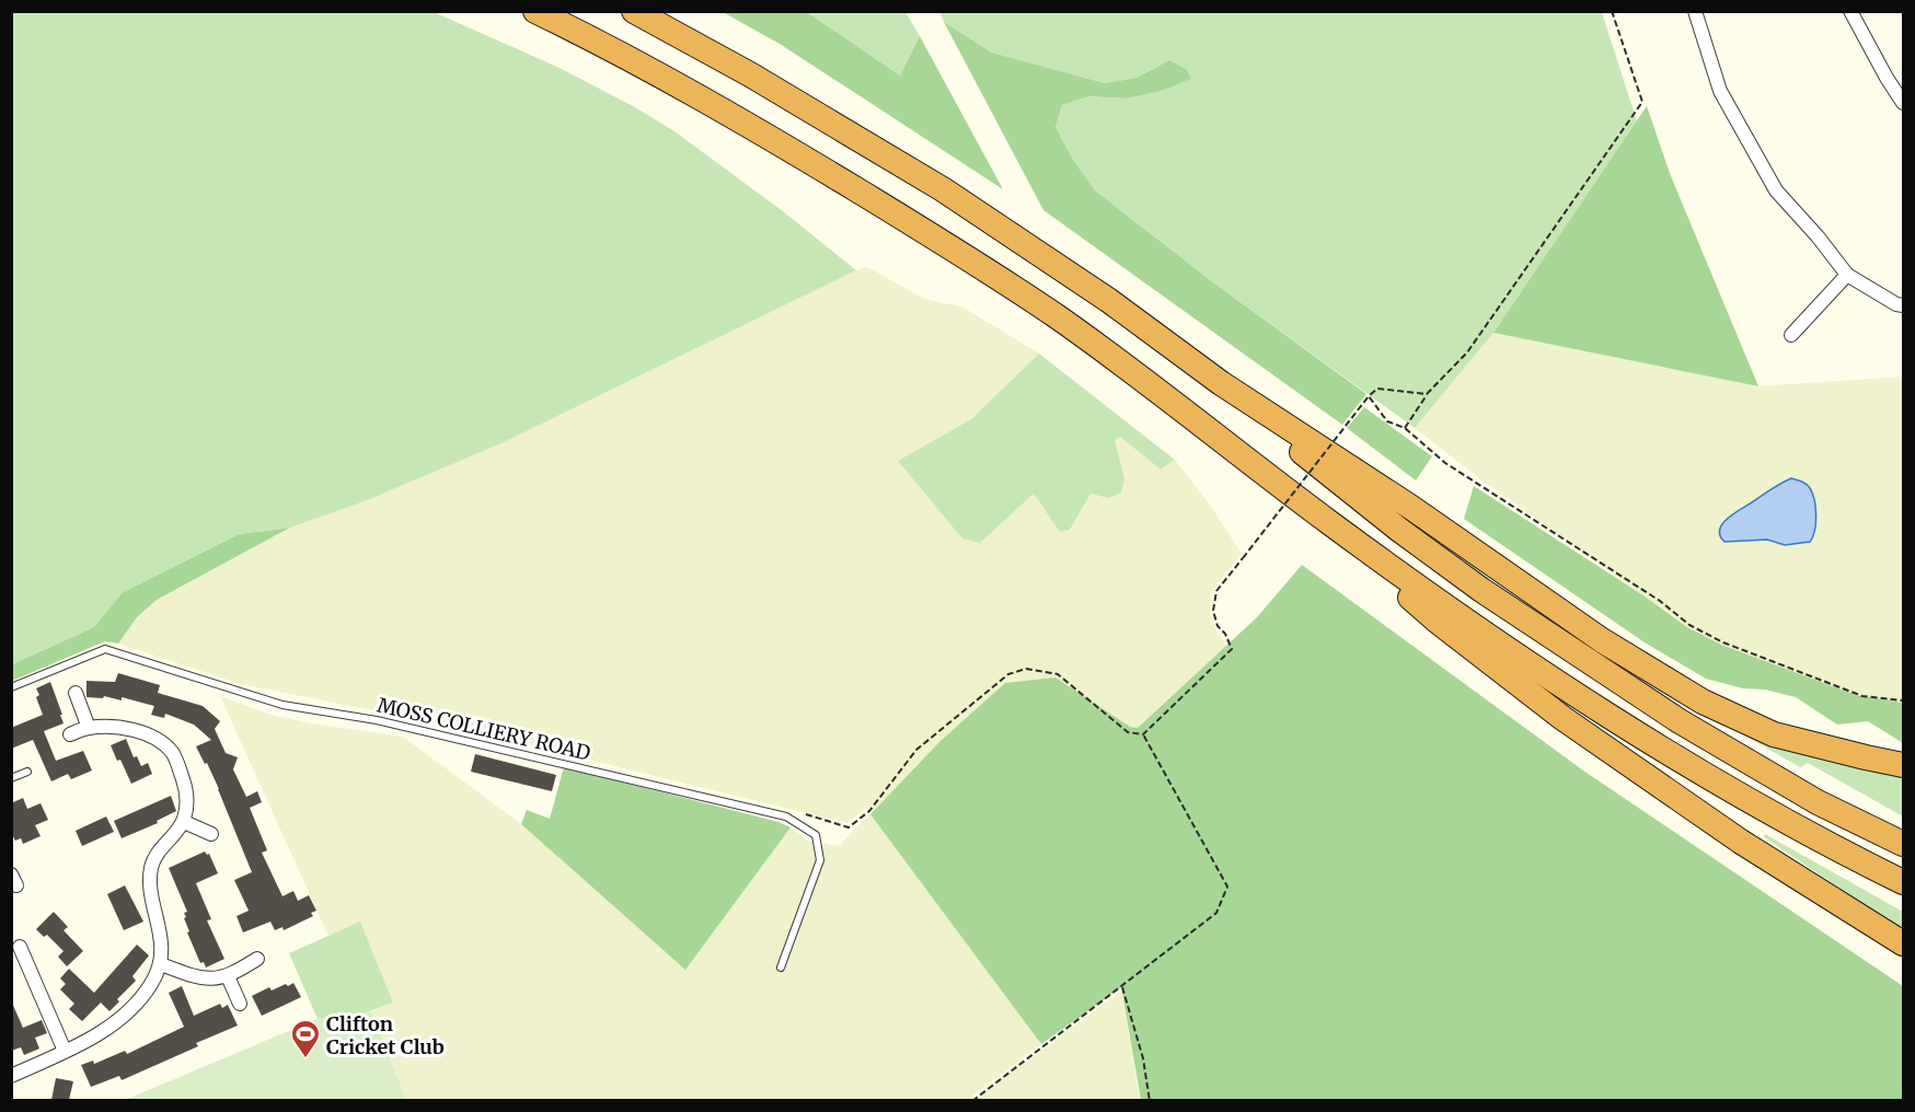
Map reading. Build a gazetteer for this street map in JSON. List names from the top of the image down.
{
  "streets": {
    "lane": ["MOSS COLLIERY ROAD"]
  },
  "places": {
    "sports": ["Clifton Cricket Club"]
  }
}
